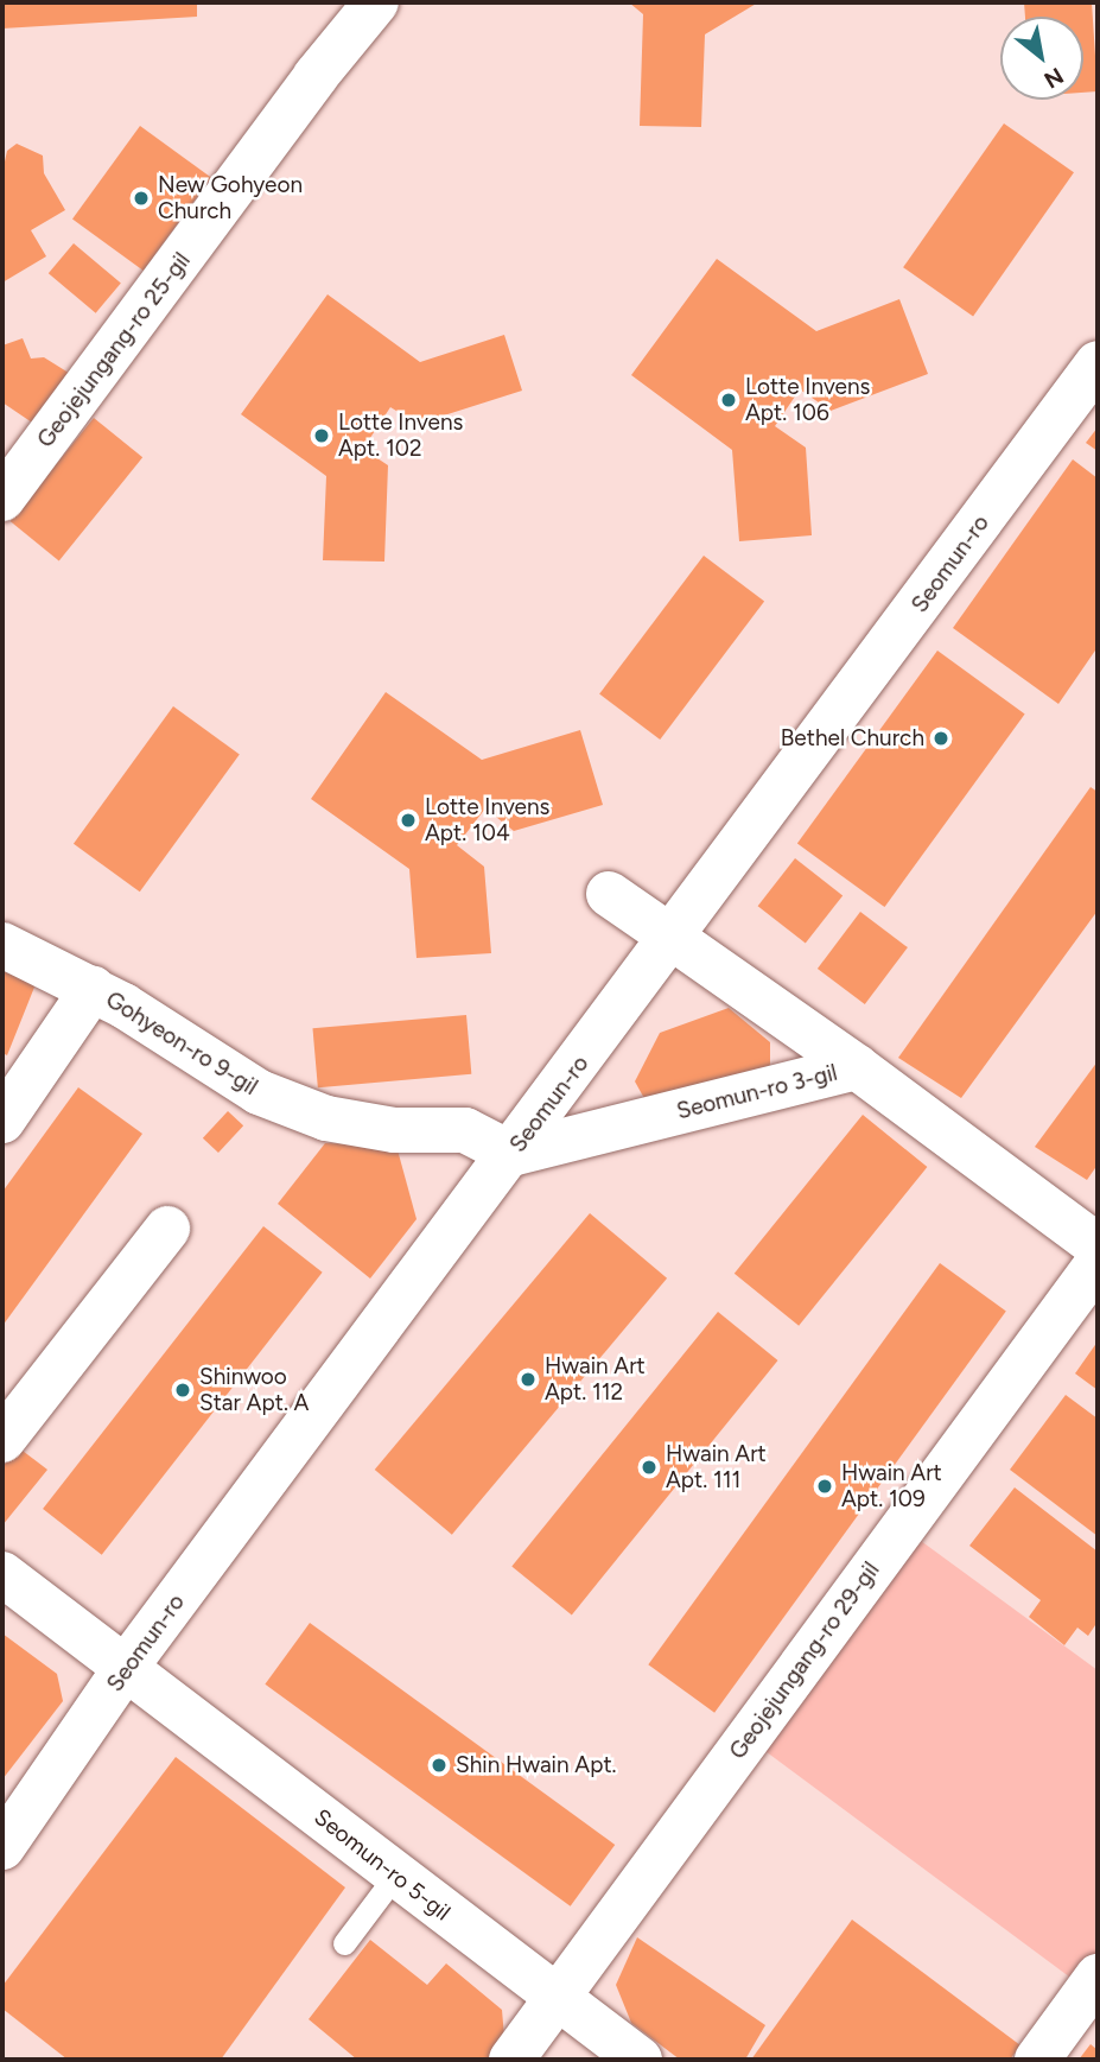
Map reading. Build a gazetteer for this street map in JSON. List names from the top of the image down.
{
  "streets": {
    "street": [
      "Geojejungang-ro 25-gil",
      "Seomun-ro",
      "Gohyeon-ro 9-gil",
      "Seomun-ro 3-gil",
      "Geojejungang-ro 29-gil",
      "Seomun-ro 5-gil"
    ]
  },
  "crossings": [
    ["Seomun-ro", "Gohyeon-ro 9-gil"],
    ["Seomun-ro", "Seomun-ro 3-gil"],
    ["Seomun-ro", "Seomun-ro 5-gil"],
    ["Gohyeon-ro 9-gil", "Seomun-ro 3-gil"],
    ["Geojejungang-ro 29-gil", "Seomun-ro 5-gil"]
  ],
  "places": [
    "New Gohyeon Church",
    "Lotte Invens Apt. 106",
    "Lotte Invens Apt. 102",
    "Bethel Church",
    "Lotte Invens Apt. 104",
    "Hwain Art Apt. 112",
    "Shinwoo Star Apt. A",
    "Hwain Art Apt. 111",
    "Hwain Art Apt. 109",
    "Shin Hwain Apt."
  ],
  "north": "bottom right"
}
